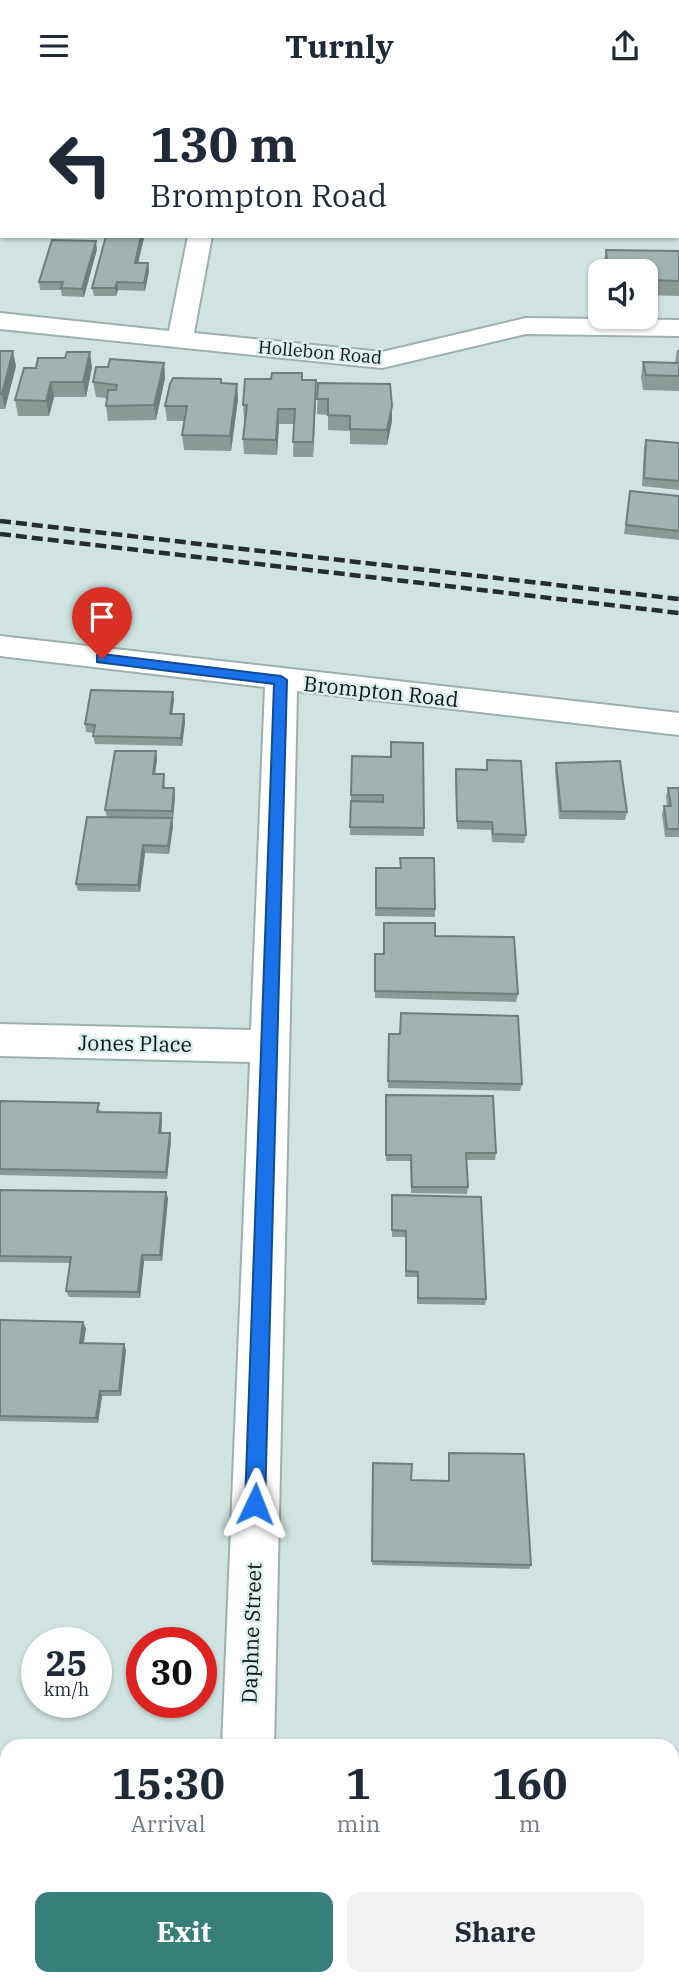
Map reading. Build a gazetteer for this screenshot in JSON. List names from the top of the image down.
{
  "streets": {
    "street": [
      "Hollebon Road",
      "Brompton Road",
      "Jones Place",
      "Daphne Street"
    ]
  },
  "crossings": [
    ["Brompton Road", "Daphne Street"],
    ["Jones Place", "Daphne Street"]
  ],
  "page": {
    "header": "Turnly",
    "turn": ["130 m", "Brompton Road"],
    "speed": "25 km/h",
    "limit": "30",
    "eta": [
      "15:30",
      "Arrival",
      "1",
      "min",
      "160",
      "m"
    ],
    "buttons": ["Exit", "Share"]
  }
}
